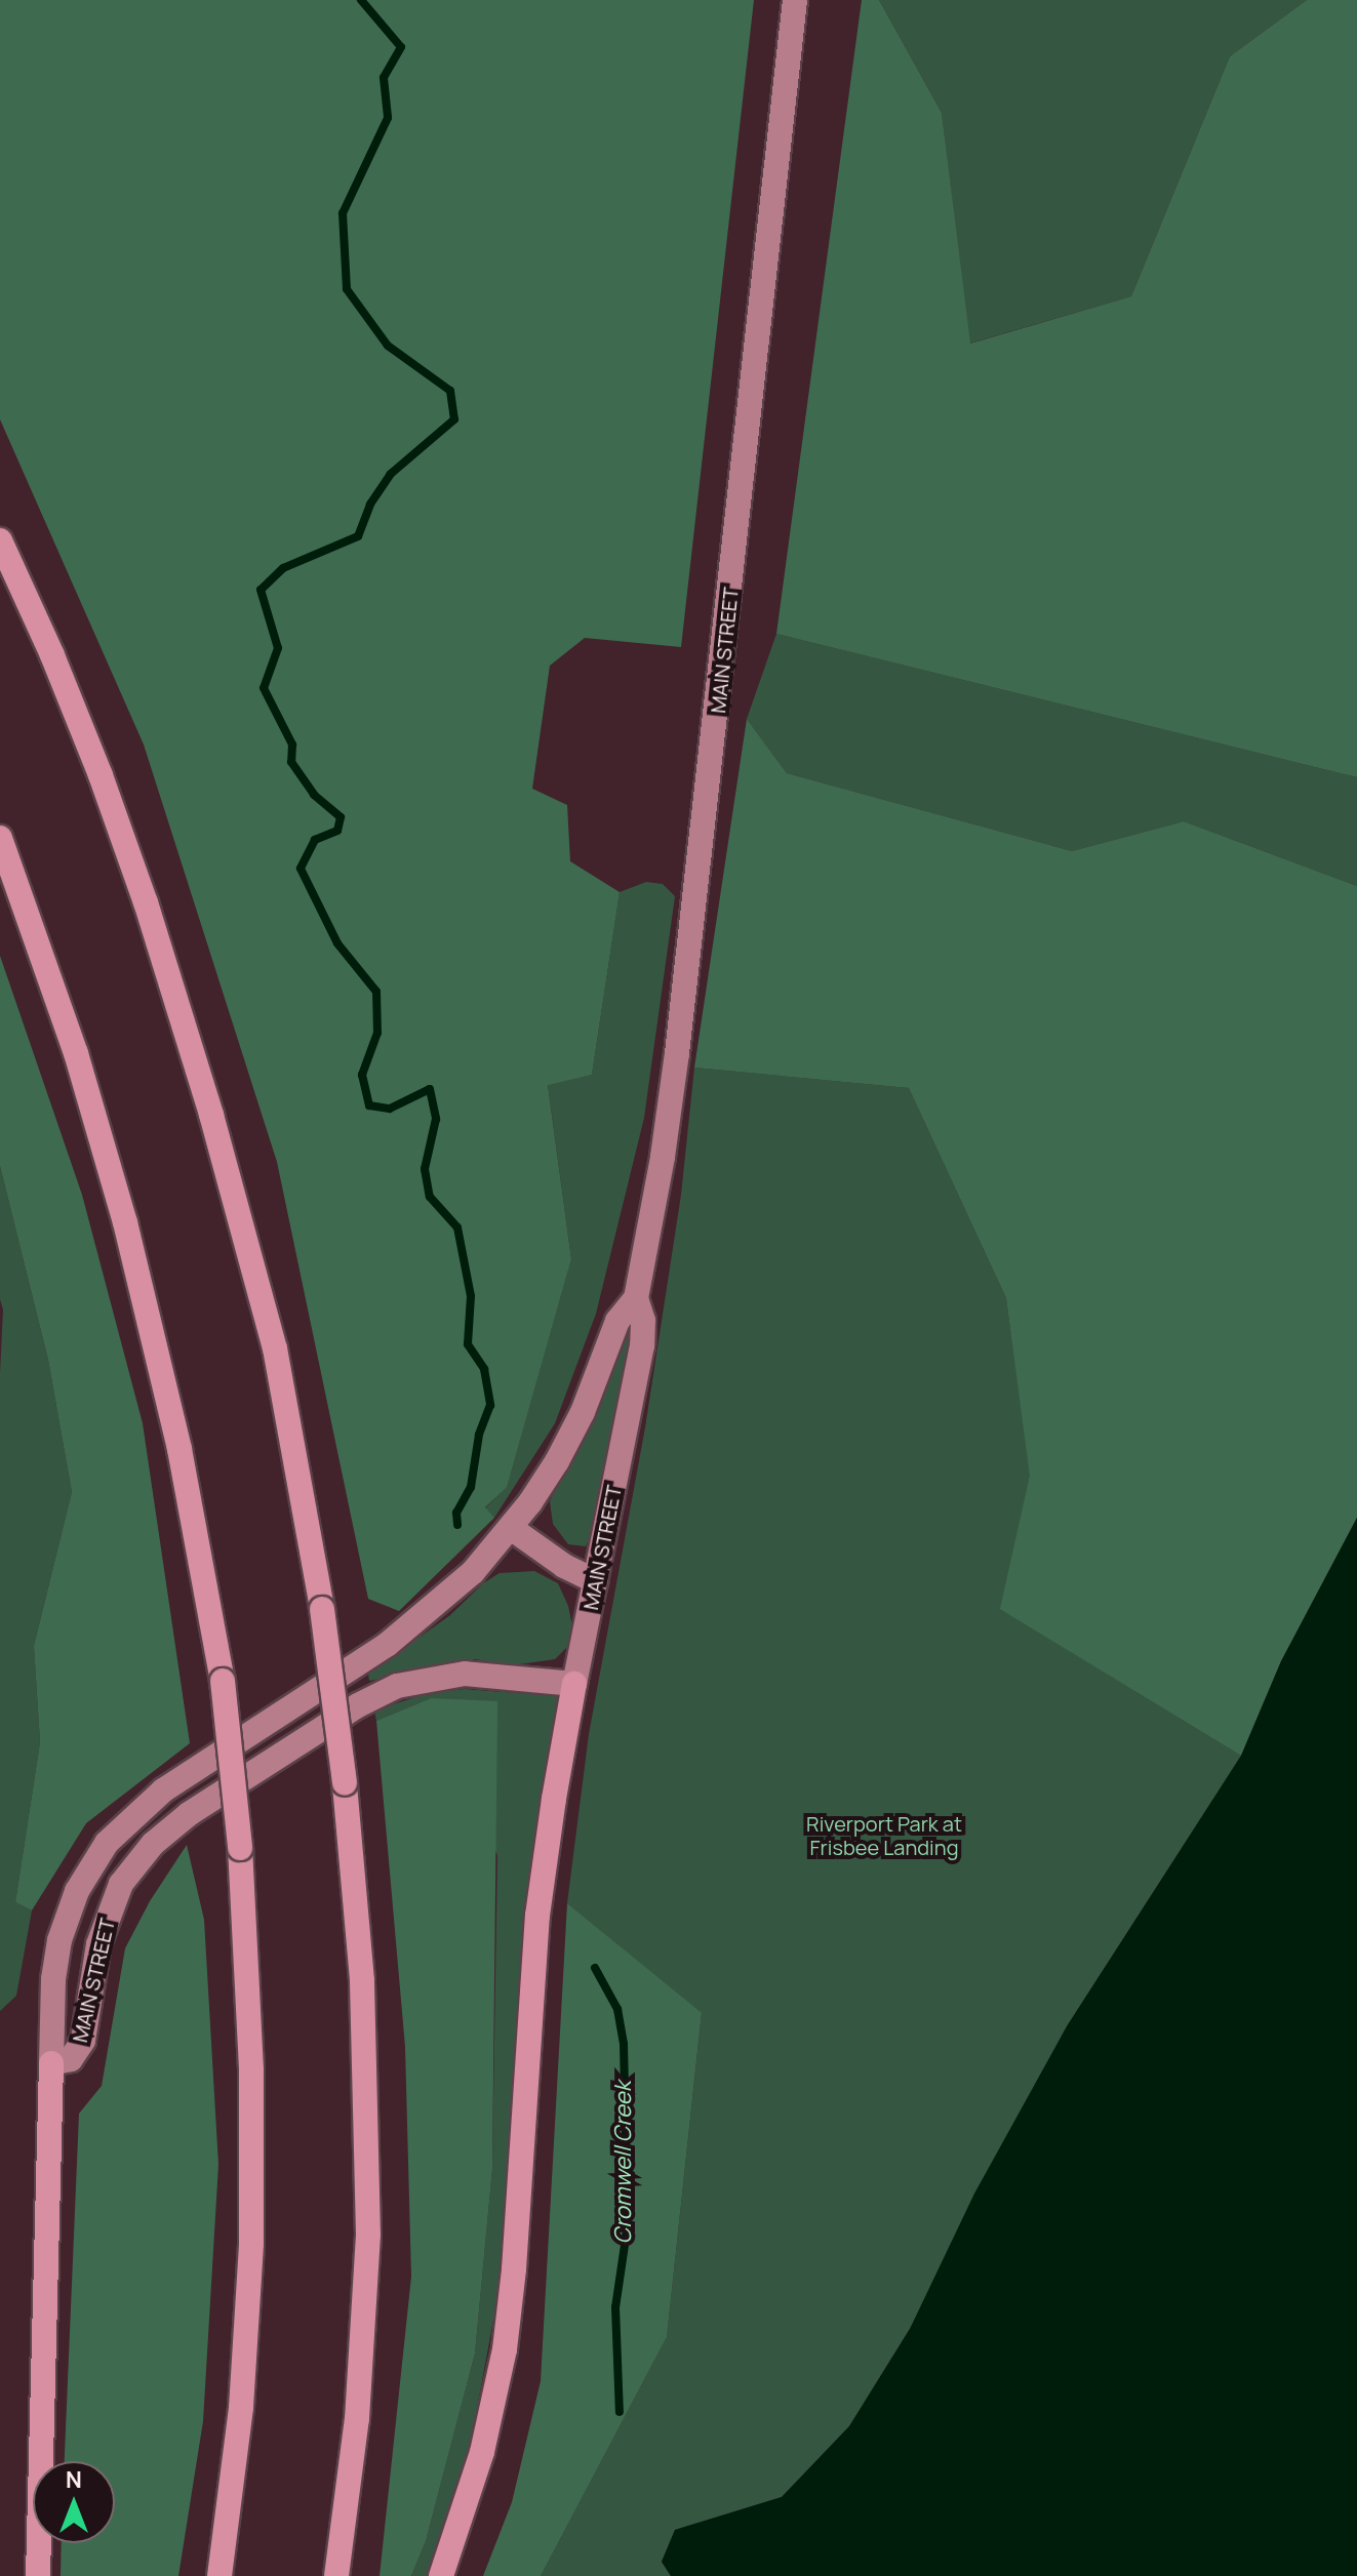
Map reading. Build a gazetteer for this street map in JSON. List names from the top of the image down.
{
  "streets": {
    "main road": ["MAIN STREET"]
  },
  "water": ["Cromwell Creek"],
  "parks": ["Riverport Park at Frisbee Landing"],
  "north": "top"
}
